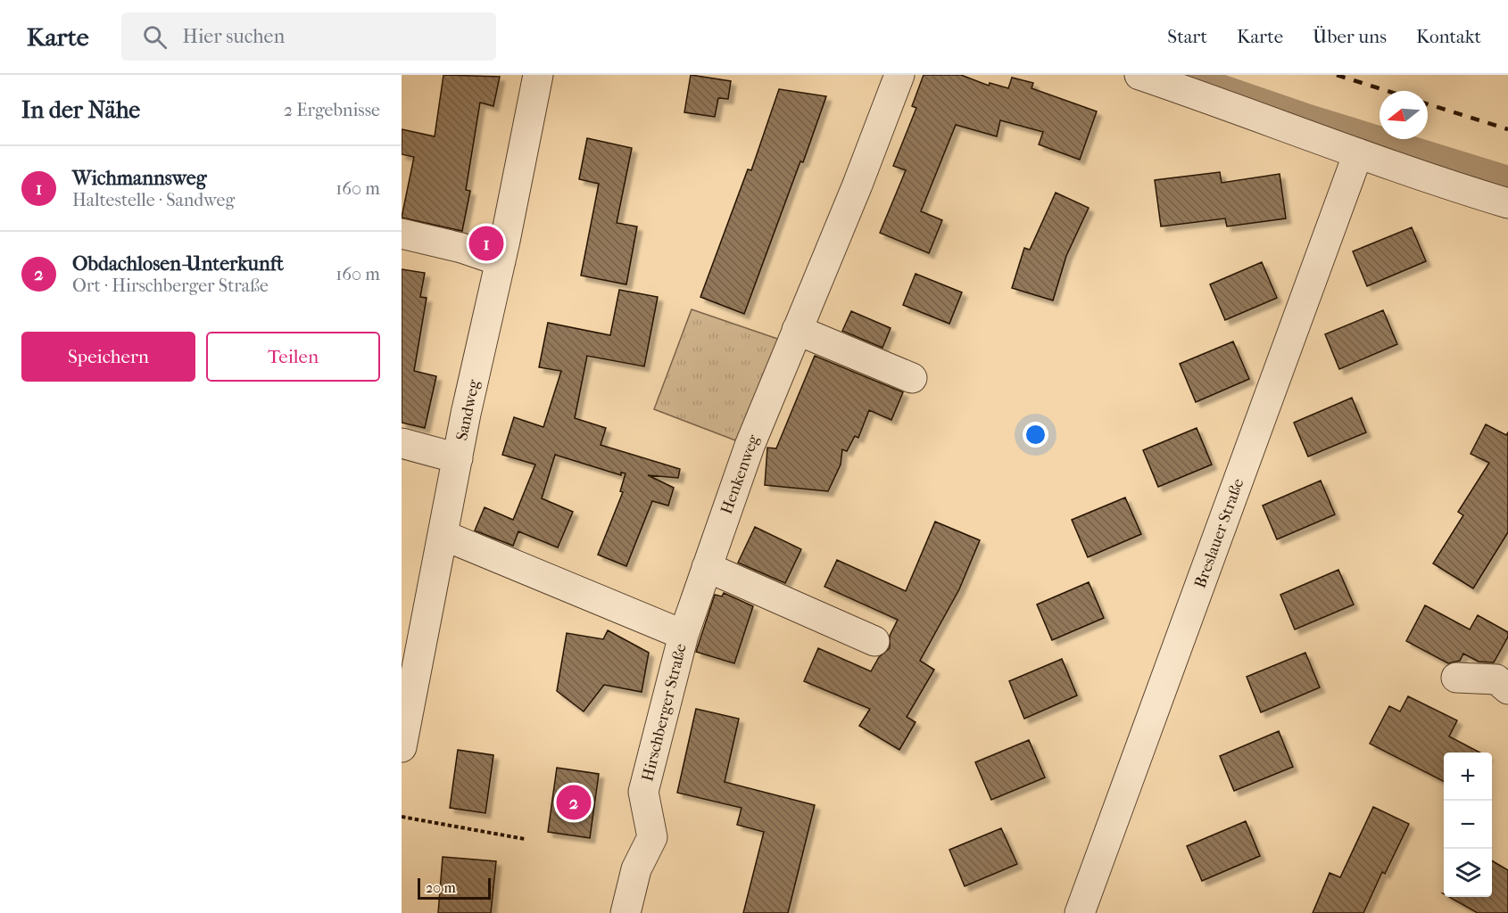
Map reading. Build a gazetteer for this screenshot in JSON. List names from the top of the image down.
{
  "streets": {
    "street": [
      "Sandweg",
      "Henkenweg",
      "Breslauer Straße",
      "Hirschberger Straße"
    ]
  },
  "crossings": [
    ["Henkenweg", "Hirschberger Straße"]
  ],
  "scale_bar": "20 m",
  "north": "left",
  "page": {
    "header": "Karte",
    "search": "Hier suchen",
    "nav": [
      "Start",
      "Karte",
      "Über uns",
      "Kontakt"
    ],
    "heading": ["In der Nähe", "2 Ergebnisse"],
    "list": [
      {
        "mark": "1",
        "name": "Wichmannsweg",
        "note": "Haltestelle · Sandweg",
        "value": "160 m"
      },
      {
        "mark": "2",
        "name": "Obdachlosen-Unterkunft",
        "note": "Ort · Hirschberger Straße",
        "value": "160 m"
      }
    ],
    "pins": ["1", "2"],
    "buttons": ["Speichern", "Teilen"],
    "map_buttons": ["+", "−"],
    "scale": "20 m"
  }
}
